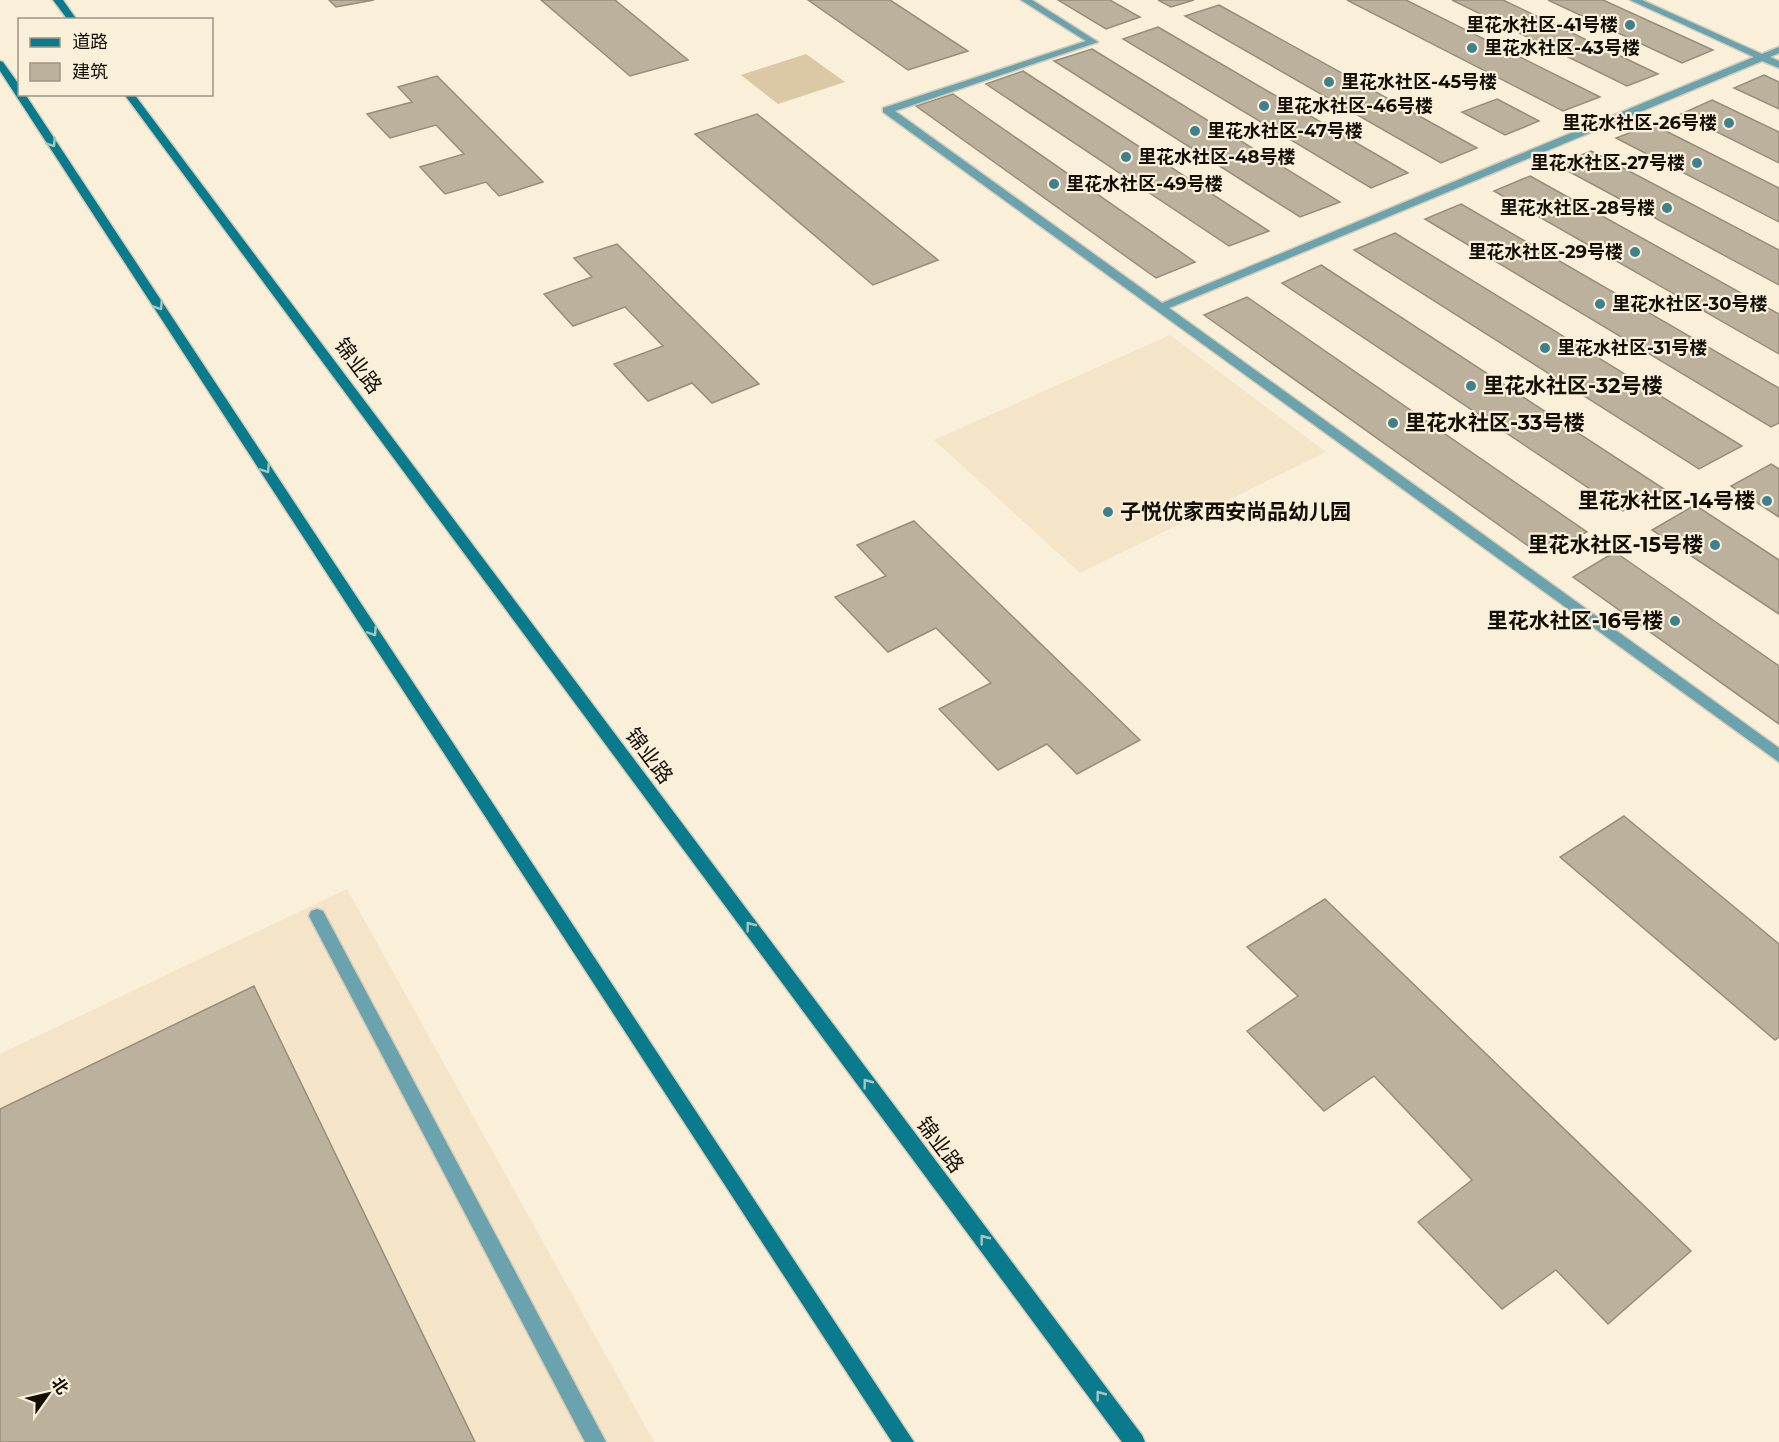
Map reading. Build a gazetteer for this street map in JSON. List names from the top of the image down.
{
  "streets": {
    "main road": ["锦业路"]
  },
  "places": [
    "里花水社区-41号楼",
    "里花水社区-43号楼",
    "里花水社区-45号楼",
    "里花水社区-46号楼",
    "里花水社区-26号楼",
    "里花水社区-47号楼",
    "里花水社区-48号楼",
    "里花水社区-27号楼",
    "里花水社区-49号楼",
    "里花水社区-28号楼",
    "里花水社区-29号楼",
    "里花水社区-30号楼",
    "里花水社区-31号楼",
    "里花水社区-32号楼",
    "里花水社区-33号楼",
    "里花水社区-14号楼",
    "子悦优家西安尚品幼儿园",
    "里花水社区-15号楼",
    "里花水社区-16号楼"
  ],
  "legend": ["道路", "建筑"],
  "north": "top right"
}
